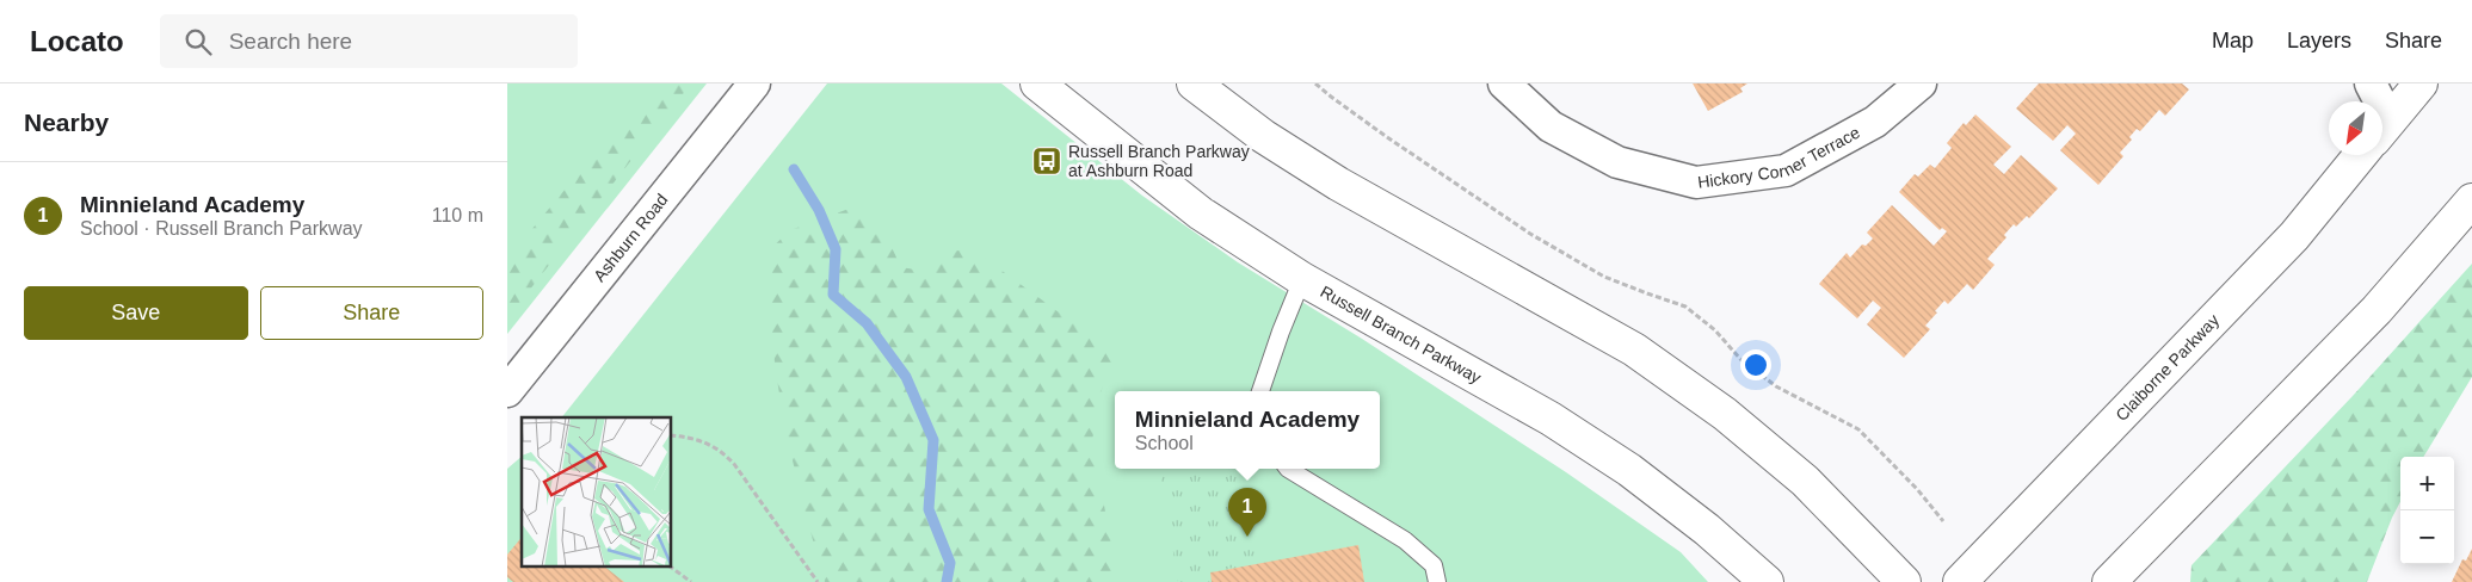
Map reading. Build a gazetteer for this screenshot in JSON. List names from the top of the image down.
{
  "streets": {
    "main road": ["Russell Branch Parkway", "Claiborne Parkway"],
    "street": ["Hickory Corner Terrace", "Ashburn Road"]
  },
  "places": {
    "bus stop": ["Russell Branch Parkway at Ashburn Road"]
  },
  "north": "bottom left",
  "page": {
    "header": "Locato",
    "search": "Search here",
    "nav": ["Map", "Layers", "Share"],
    "heading": "Nearby",
    "list": [
      {
        "mark": "1",
        "name": "Minnieland Academy",
        "note": "School · Russell Branch Parkway",
        "value": "110 m"
      }
    ],
    "buttons": ["Save", "Share"],
    "popup": ["Minnieland Academy", "School"],
    "map_buttons": ["+", "−"],
    "pins": "1"
  }
}
